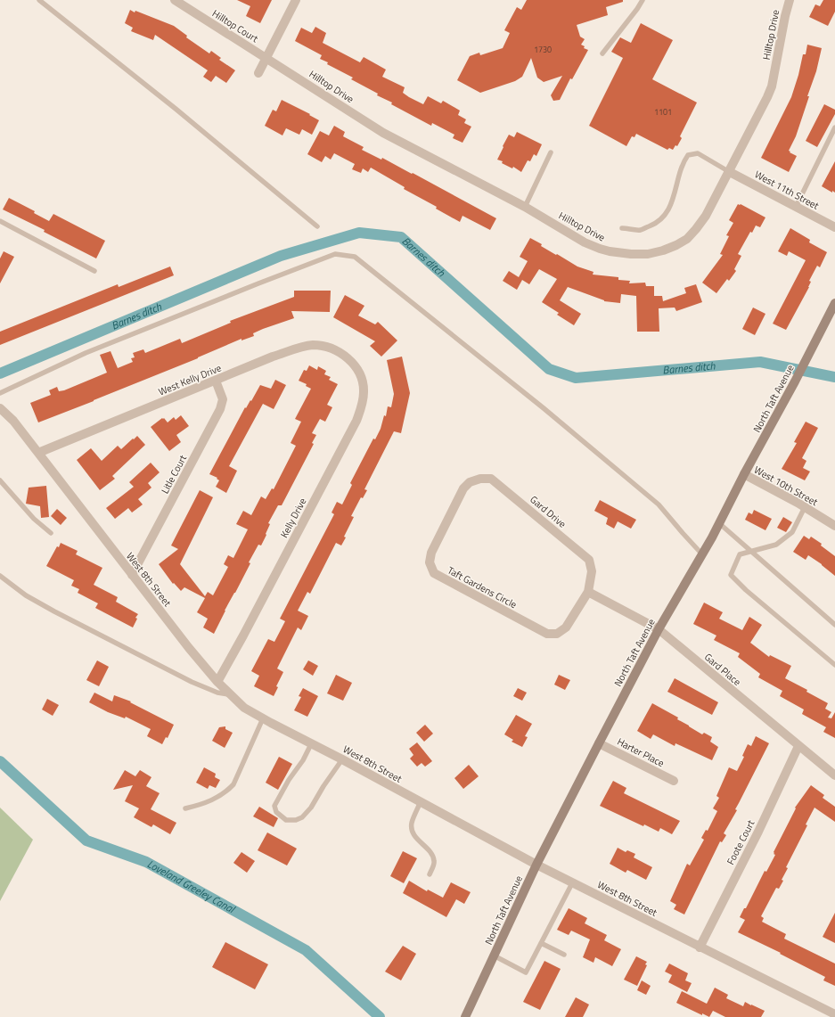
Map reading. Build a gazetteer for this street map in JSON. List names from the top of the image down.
{
  "streets": {
    "main road": ["North Taft Avenue"],
    "street": [
      "Hilltop Court",
      "Hilltop Drive",
      "West 11th Street",
      "West Kelly Drive",
      "Litle Court",
      "West 10th Street",
      "Gard Drive",
      "Kelly Drive",
      "West 8th Street",
      "Taft Gardens Circle",
      "Gard Place",
      "Harter Place",
      "Foote Court"
    ]
  },
  "crossings": [
    ["Hilltop Court", "Hilltop Drive"],
    ["Hilltop Drive", "West 11th Street"],
    ["West Kelly Drive", "Litle Court"],
    ["West Kelly Drive", "Kelly Drive"],
    ["West Kelly Drive", "West 8th Street"],
    ["North Taft Avenue", "West 10th Street"],
    ["North Taft Avenue", "West 8th Street"],
    ["North Taft Avenue", "Gard Place"],
    ["North Taft Avenue", "Harter Place"],
    ["Litle Court", "West 8th Street"],
    ["Gard Drive", "Taft Gardens Circle"],
    ["Gard Drive", "Gard Place"],
    ["Kelly Drive", "West 8th Street"],
    ["West 8th Street", "Foote Court"],
    ["Taft Gardens Circle", "Gard Place"],
    ["Gard Place", "Foote Court"]
  ],
  "water": ["Barnes ditch", "Loveland Greeley Canal"],
  "house_numbers": ["1730", "1101"]
}
